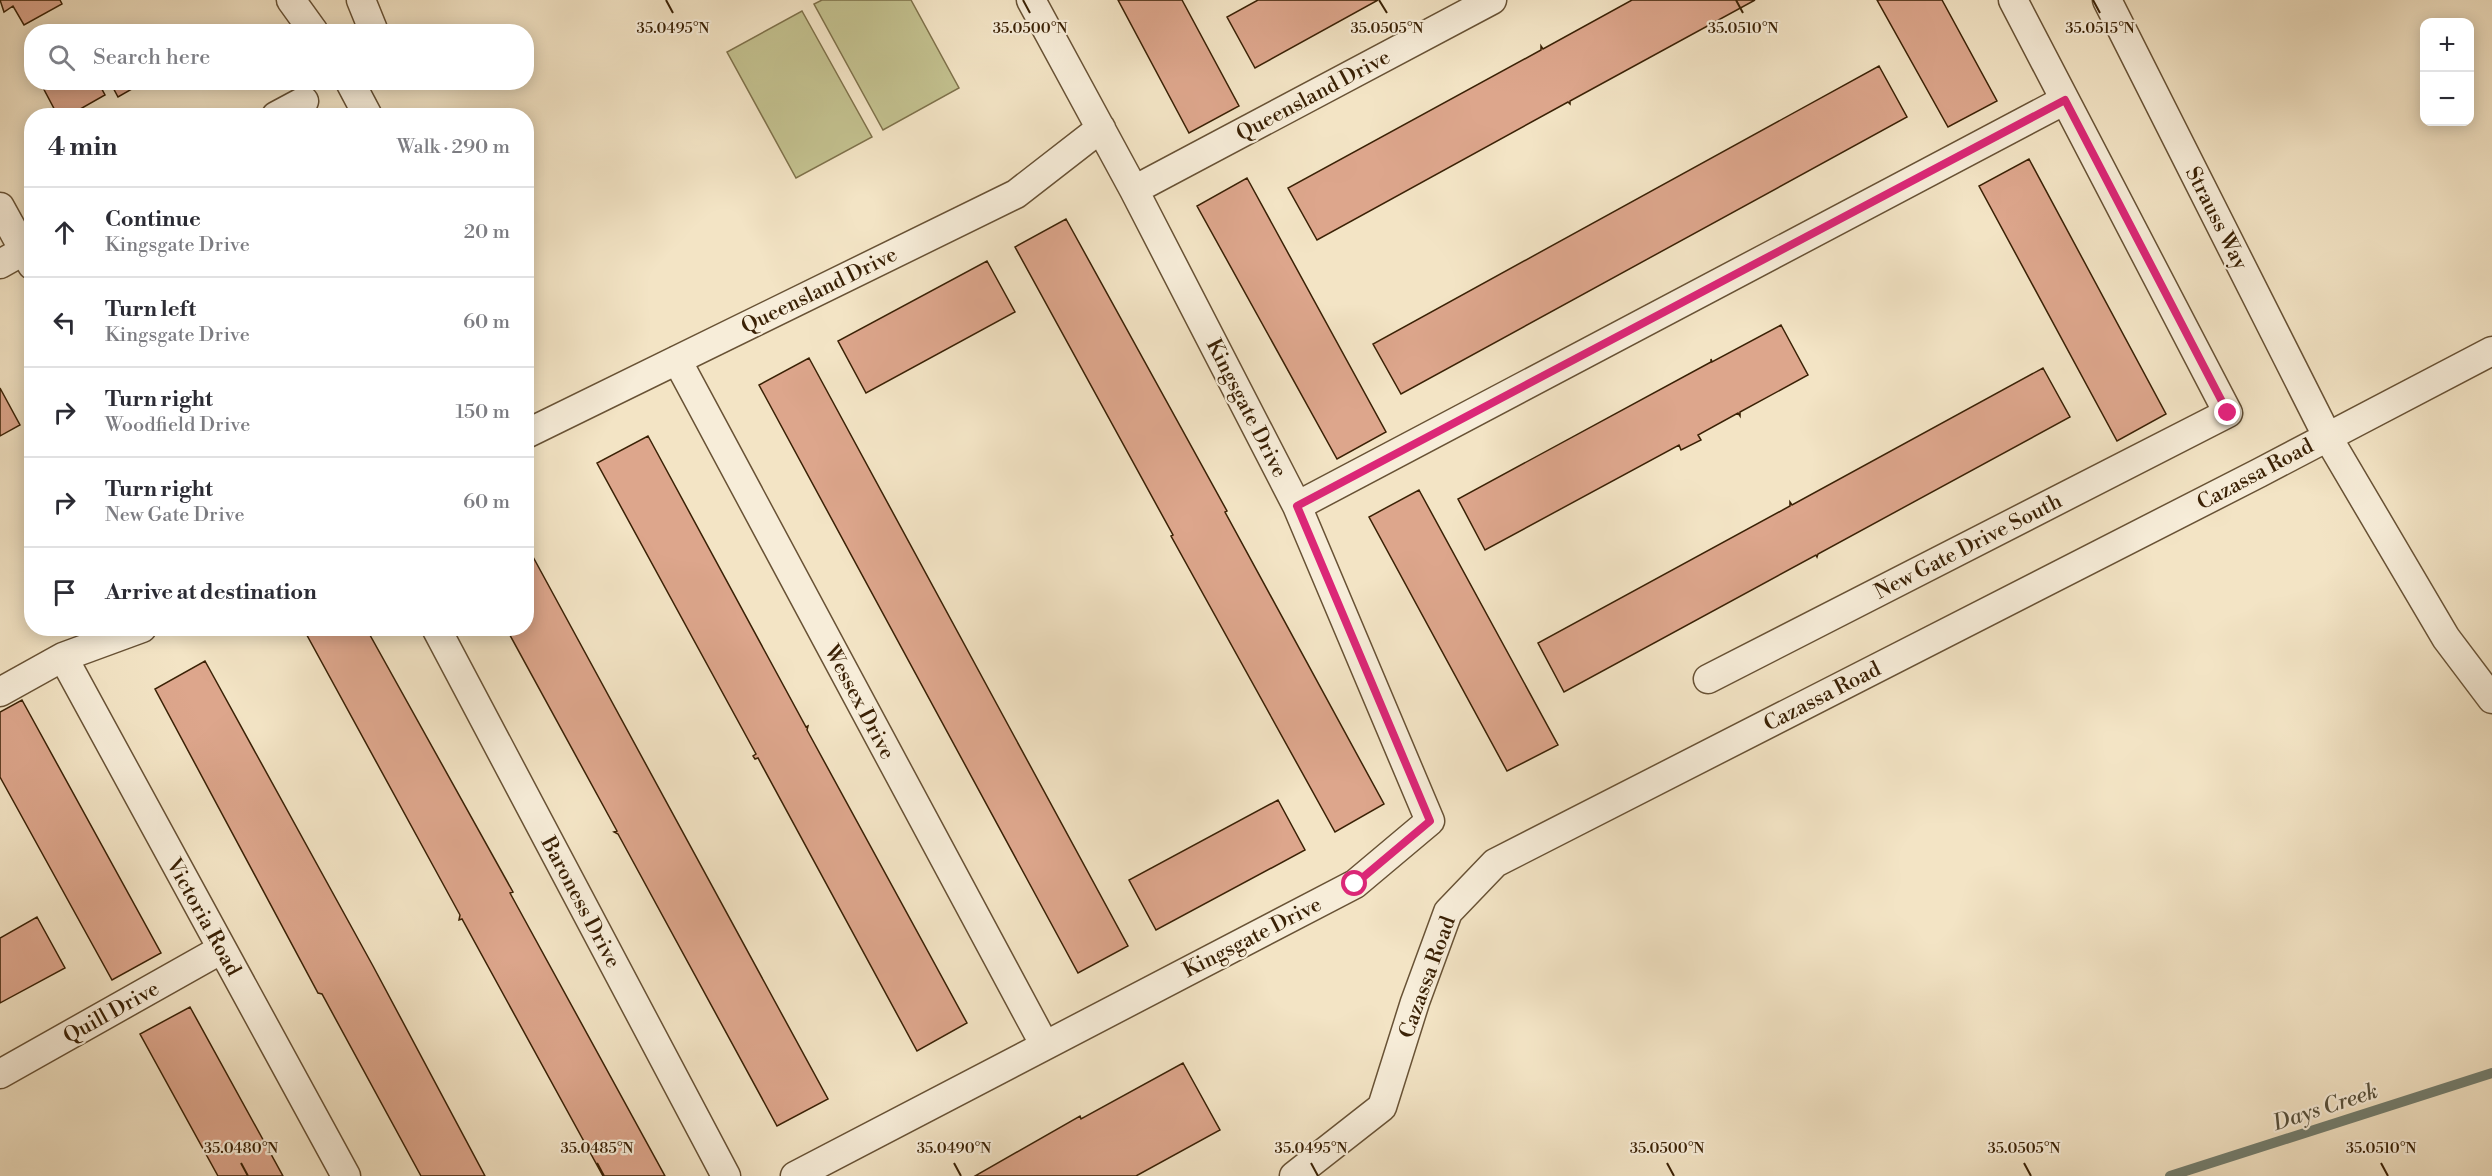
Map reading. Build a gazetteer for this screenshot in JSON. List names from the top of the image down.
{
  "streets": {
    "street": [
      "Queensland Drive",
      "Strauss Way",
      "Kingsgate Drive",
      "Cazassa Road",
      "New Gate Drive South",
      "Wessex Drive",
      "Baroness Drive",
      "Victoria Road",
      "Quill Drive"
    ]
  },
  "crossings": [
    ["Queensland Drive", "Kingsgate Drive"],
    ["Queensland Drive", "Wessex Drive"],
    ["Strauss Way", "Cazassa Road"],
    ["Kingsgate Drive", "Wessex Drive"],
    ["Victoria Road", "Quill Drive"]
  ],
  "water": ["Days Creek"],
  "page": {
    "map_buttons": ["+", "−"],
    "search": "Search here",
    "heading": ["4 min", "Walk · 290 m"],
    "list": [
      ["Continue", "Kingsgate Drive", "20 m"],
      ["Turn left", "Kingsgate Drive", "60 m"],
      ["Turn right", "Woodfield Drive", "150 m"],
      ["Turn right", "New Gate Drive", "60 m"],
      "Arrive at destination"
    ]
  },
  "coordinates": [
    "35.0495°N",
    "35.0500°N",
    "35.0505°N",
    "35.0510°N",
    "35.0515°N",
    "35.0480°N",
    "35.0485°N",
    "35.0490°N"
  ]
}
